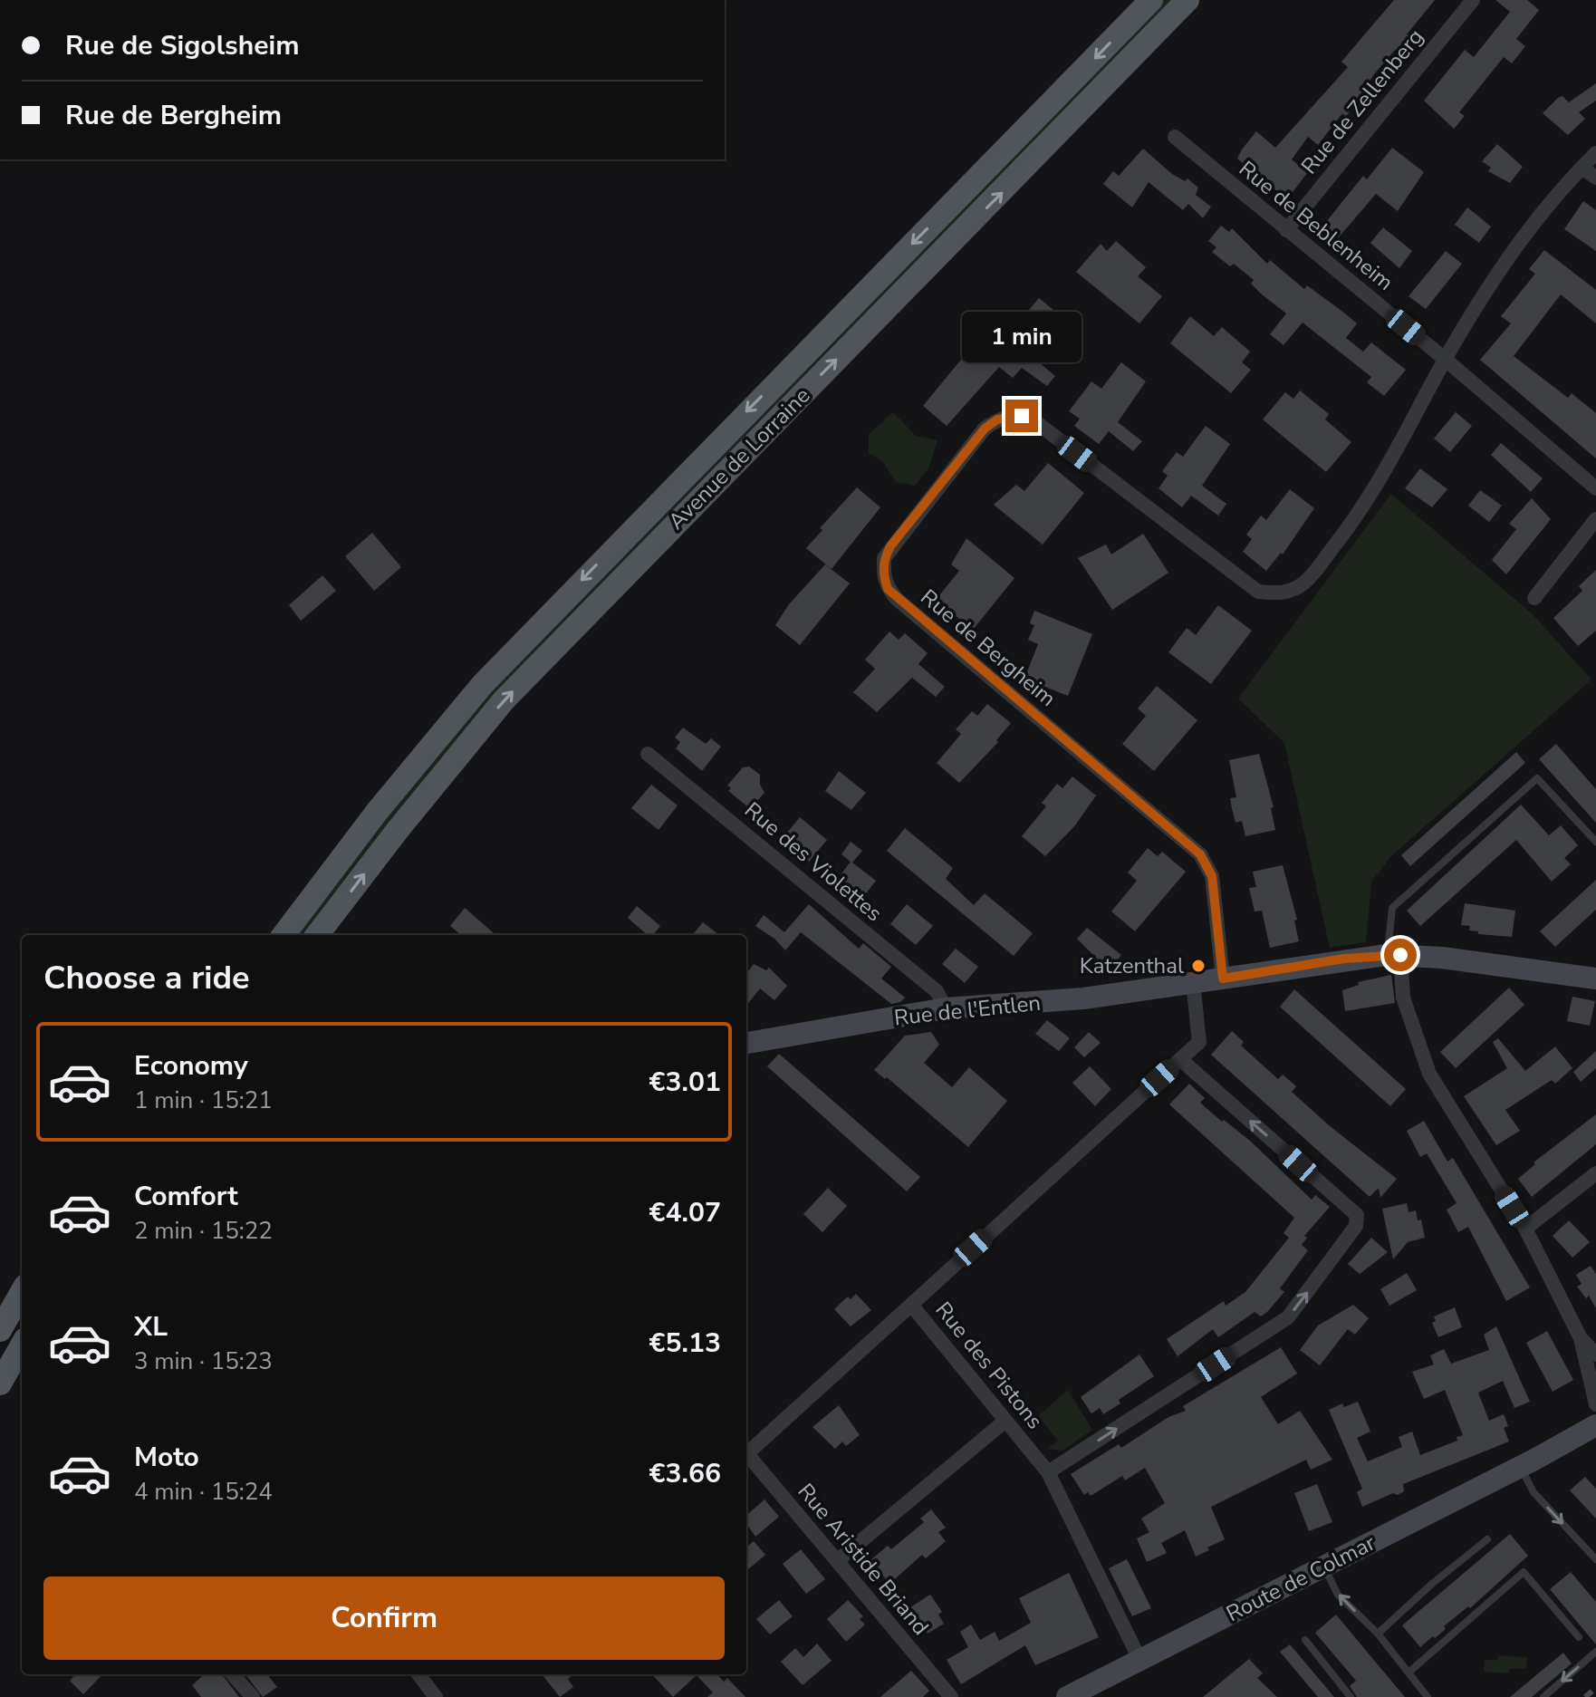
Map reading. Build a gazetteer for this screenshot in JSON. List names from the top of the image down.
{
  "streets": {
    "main road": ["Avenue de Lorraine"],
    "street": [
      "Rue de Zellenberg",
      "Rue de Beblenheim",
      "Rue de Bergheim",
      "Rue des Violettes",
      "Rue de l'Entlen",
      "Rue des Pistons",
      "Rue Aristide Briand",
      "Route de Colmar"
    ]
  },
  "crossings": [
    ["Rue de Zellenberg", "Rue de Beblenheim"],
    ["Rue de Beblenheim", "Rue de Bergheim"],
    ["Rue de Bergheim", "Rue de l'Entlen"],
    ["Rue des Violettes", "Rue de l'Entlen"],
    ["Rue de l'Entlen", "Rue des Pistons"]
  ],
  "places": ["Katzenthal"],
  "page": {
    "banner": ["Rue de Sigolsheim", "Rue de Bergheim"],
    "bubble": "1 min",
    "heading": "Choose a ride",
    "list": [
      {
        "name": "Economy",
        "note": "1 min · 15:21",
        "value": "€3.01"
      },
      {
        "name": "Comfort",
        "note": "2 min · 15:22",
        "value": "€4.07"
      },
      {
        "name": "XL",
        "note": "3 min · 15:23",
        "value": "€5.13"
      },
      {
        "name": "Moto",
        "note": "4 min · 15:24",
        "value": "€3.66"
      }
    ],
    "buttons": "Confirm"
  }
}
